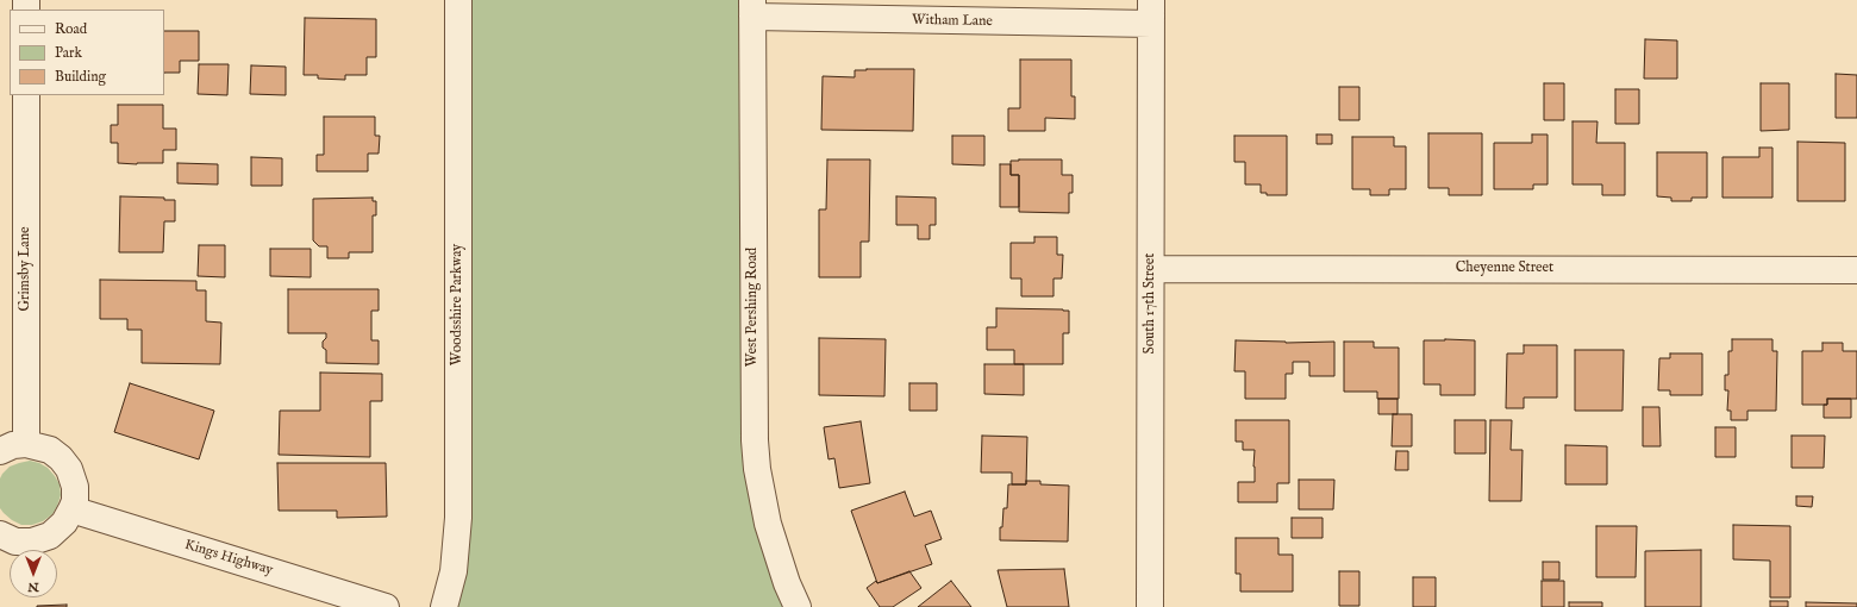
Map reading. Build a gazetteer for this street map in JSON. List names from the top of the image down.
{
  "streets": {
    "street": [
      "Witham Lane",
      "Grimsby Lane",
      "Cheyenne Street",
      "South 17th Street",
      "Woodsshire Parkway",
      "West Pershing Road",
      "Kings Highway"
    ]
  },
  "crossings": [
    ["Witham Lane", "South 17th Street"],
    ["Witham Lane", "West Pershing Road"],
    ["Cheyenne Street", "South 17th Street"]
  ],
  "legend": ["Road", "Park", "Building"],
  "north": "bottom"
}
